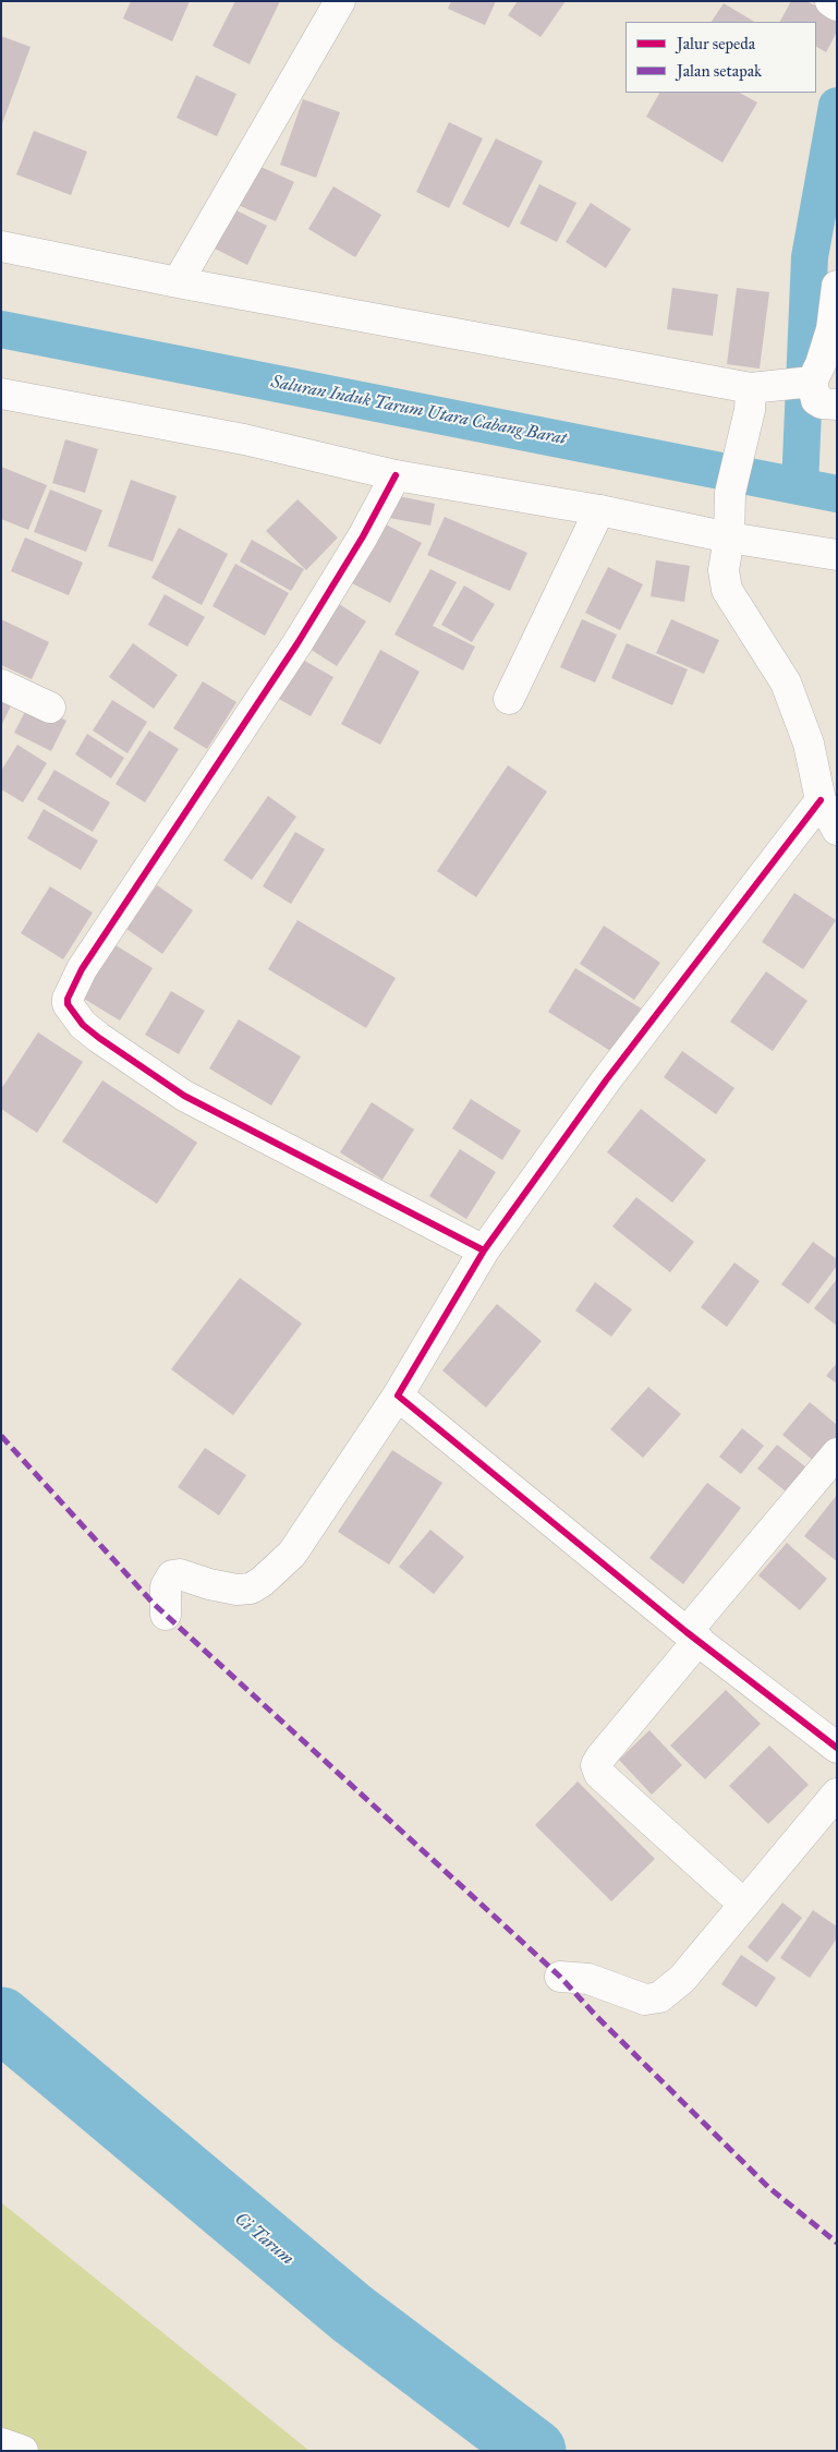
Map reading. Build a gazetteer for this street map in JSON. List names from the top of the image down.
{
  "water": ["Saluran Induk Tarum Utara Cabang Barat", "Ci Tarum"],
  "legend": ["Jalur sepeda", "Jalan setapak"]
}
